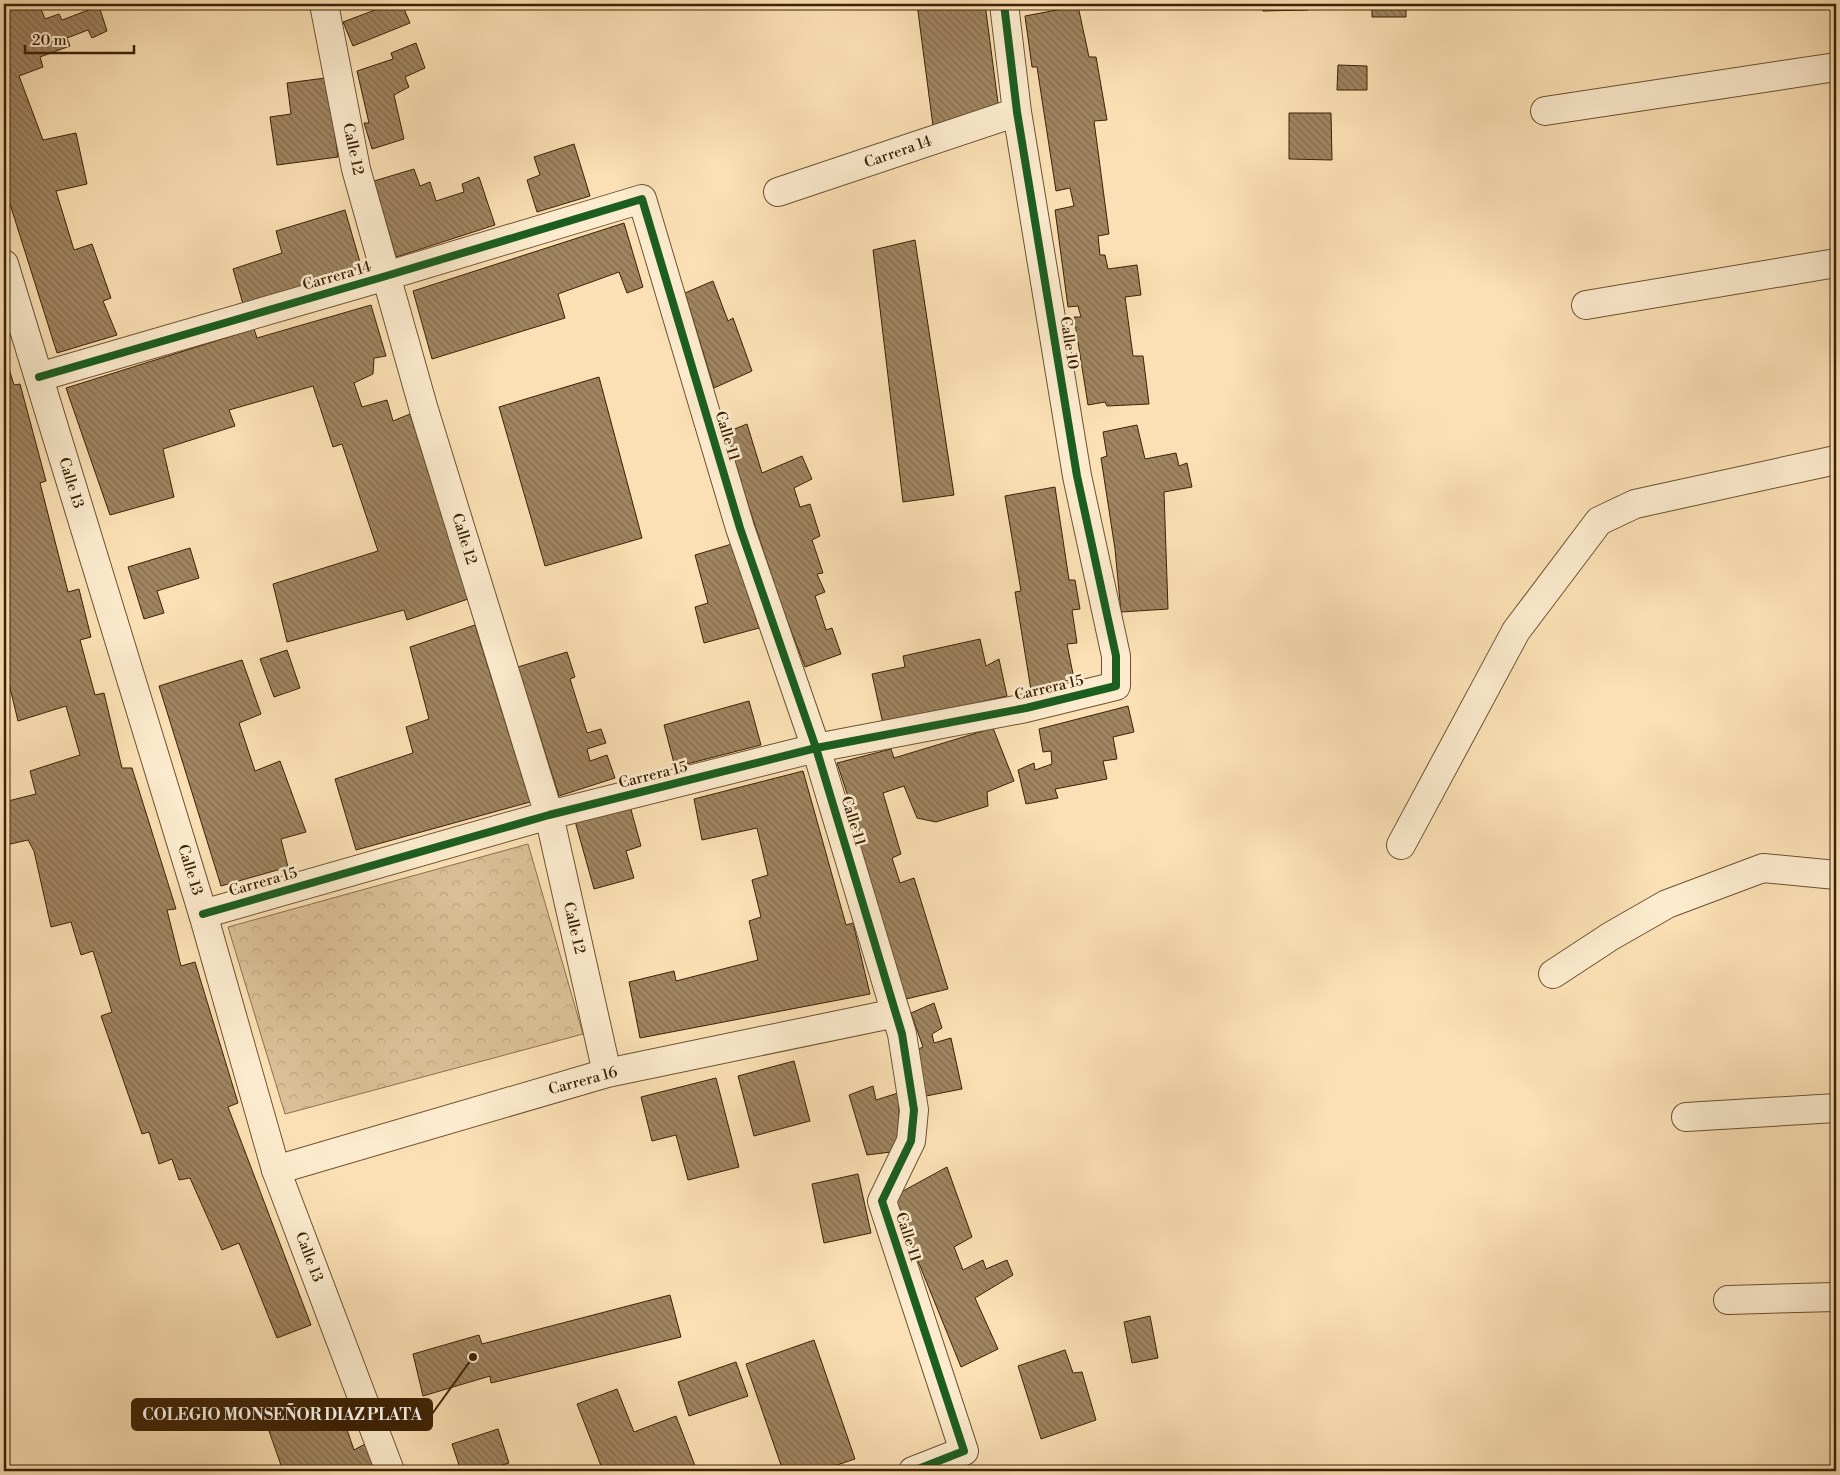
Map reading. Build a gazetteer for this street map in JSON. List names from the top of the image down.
{
  "streets": {
    "street": [
      "Calle 12",
      "Carrera 14",
      "Calle 10",
      "Calle 11",
      "Calle 13",
      "Carrera 15",
      "Carrera 16"
    ]
  },
  "crossings": [
    ["Calle 12", "Carrera 14"],
    ["Calle 12", "Carrera 15"],
    ["Calle 12", "Carrera 16"],
    ["Carrera 14", "Calle 10"],
    ["Carrera 14", "Calle 11"],
    ["Carrera 14", "Calle 13"],
    ["Calle 10", "Carrera 15"],
    ["Calle 11", "Carrera 15"],
    ["Calle 11", "Carrera 16"],
    ["Calle 13", "Carrera 15"],
    ["Calle 13", "Carrera 16"]
  ],
  "places": ["COLEGIO MONSEÑOR DIAZ PLATA"],
  "scale_bar": "20 m"
}
